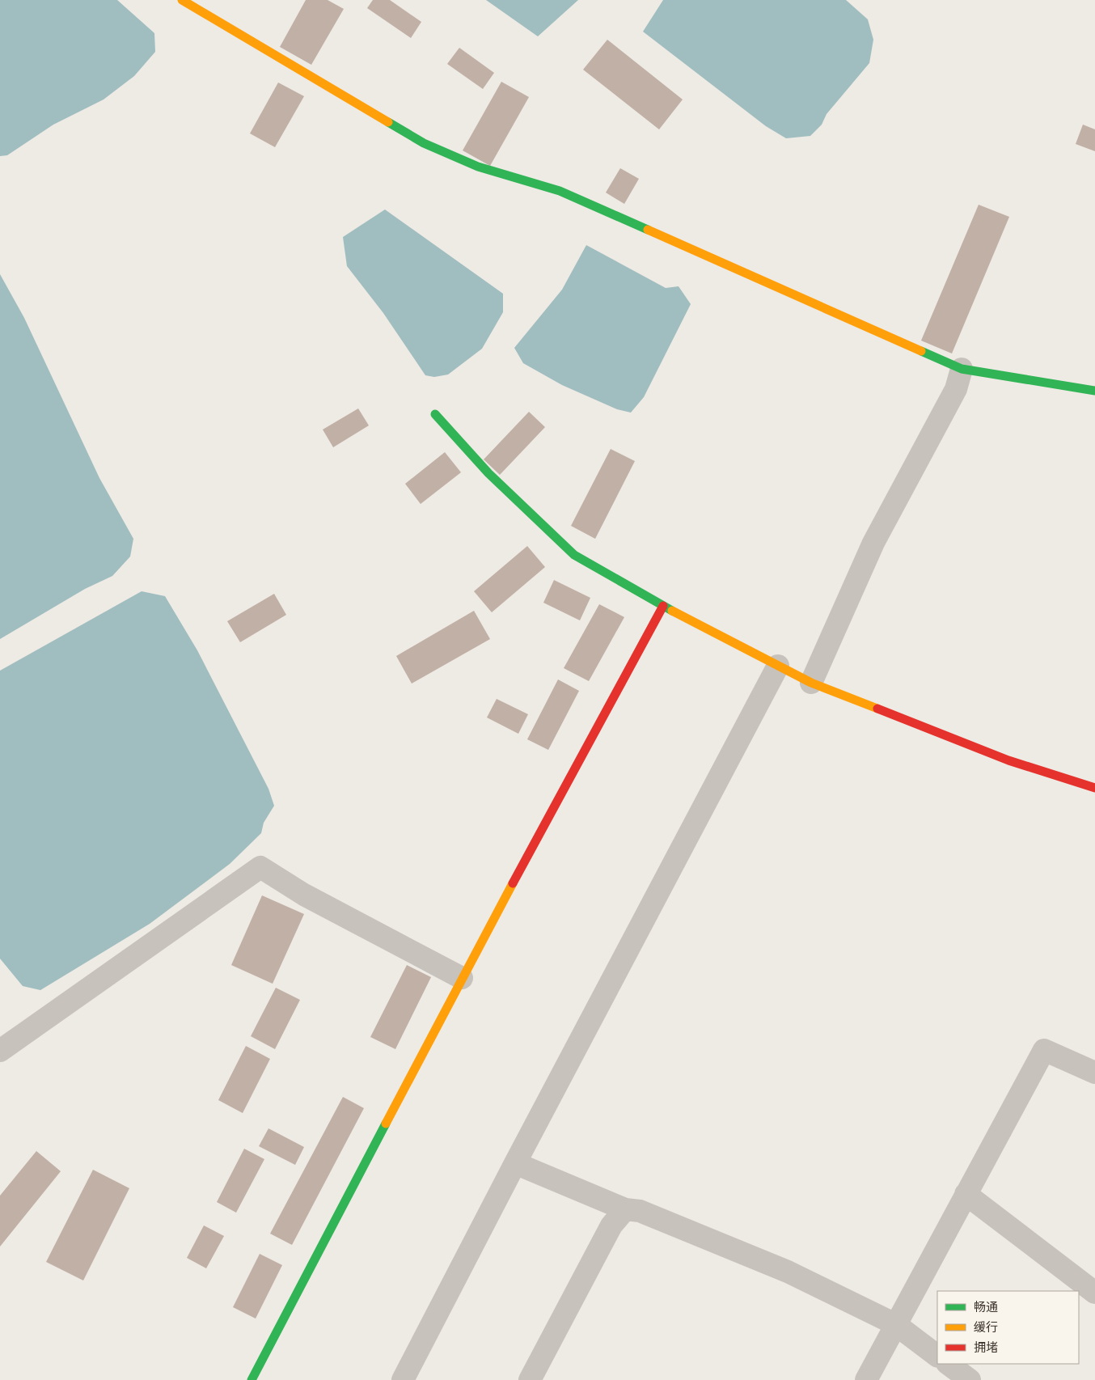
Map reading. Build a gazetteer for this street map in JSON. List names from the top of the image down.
{
  "legend": ["畅通", "缓行", "拥堵"]
}
